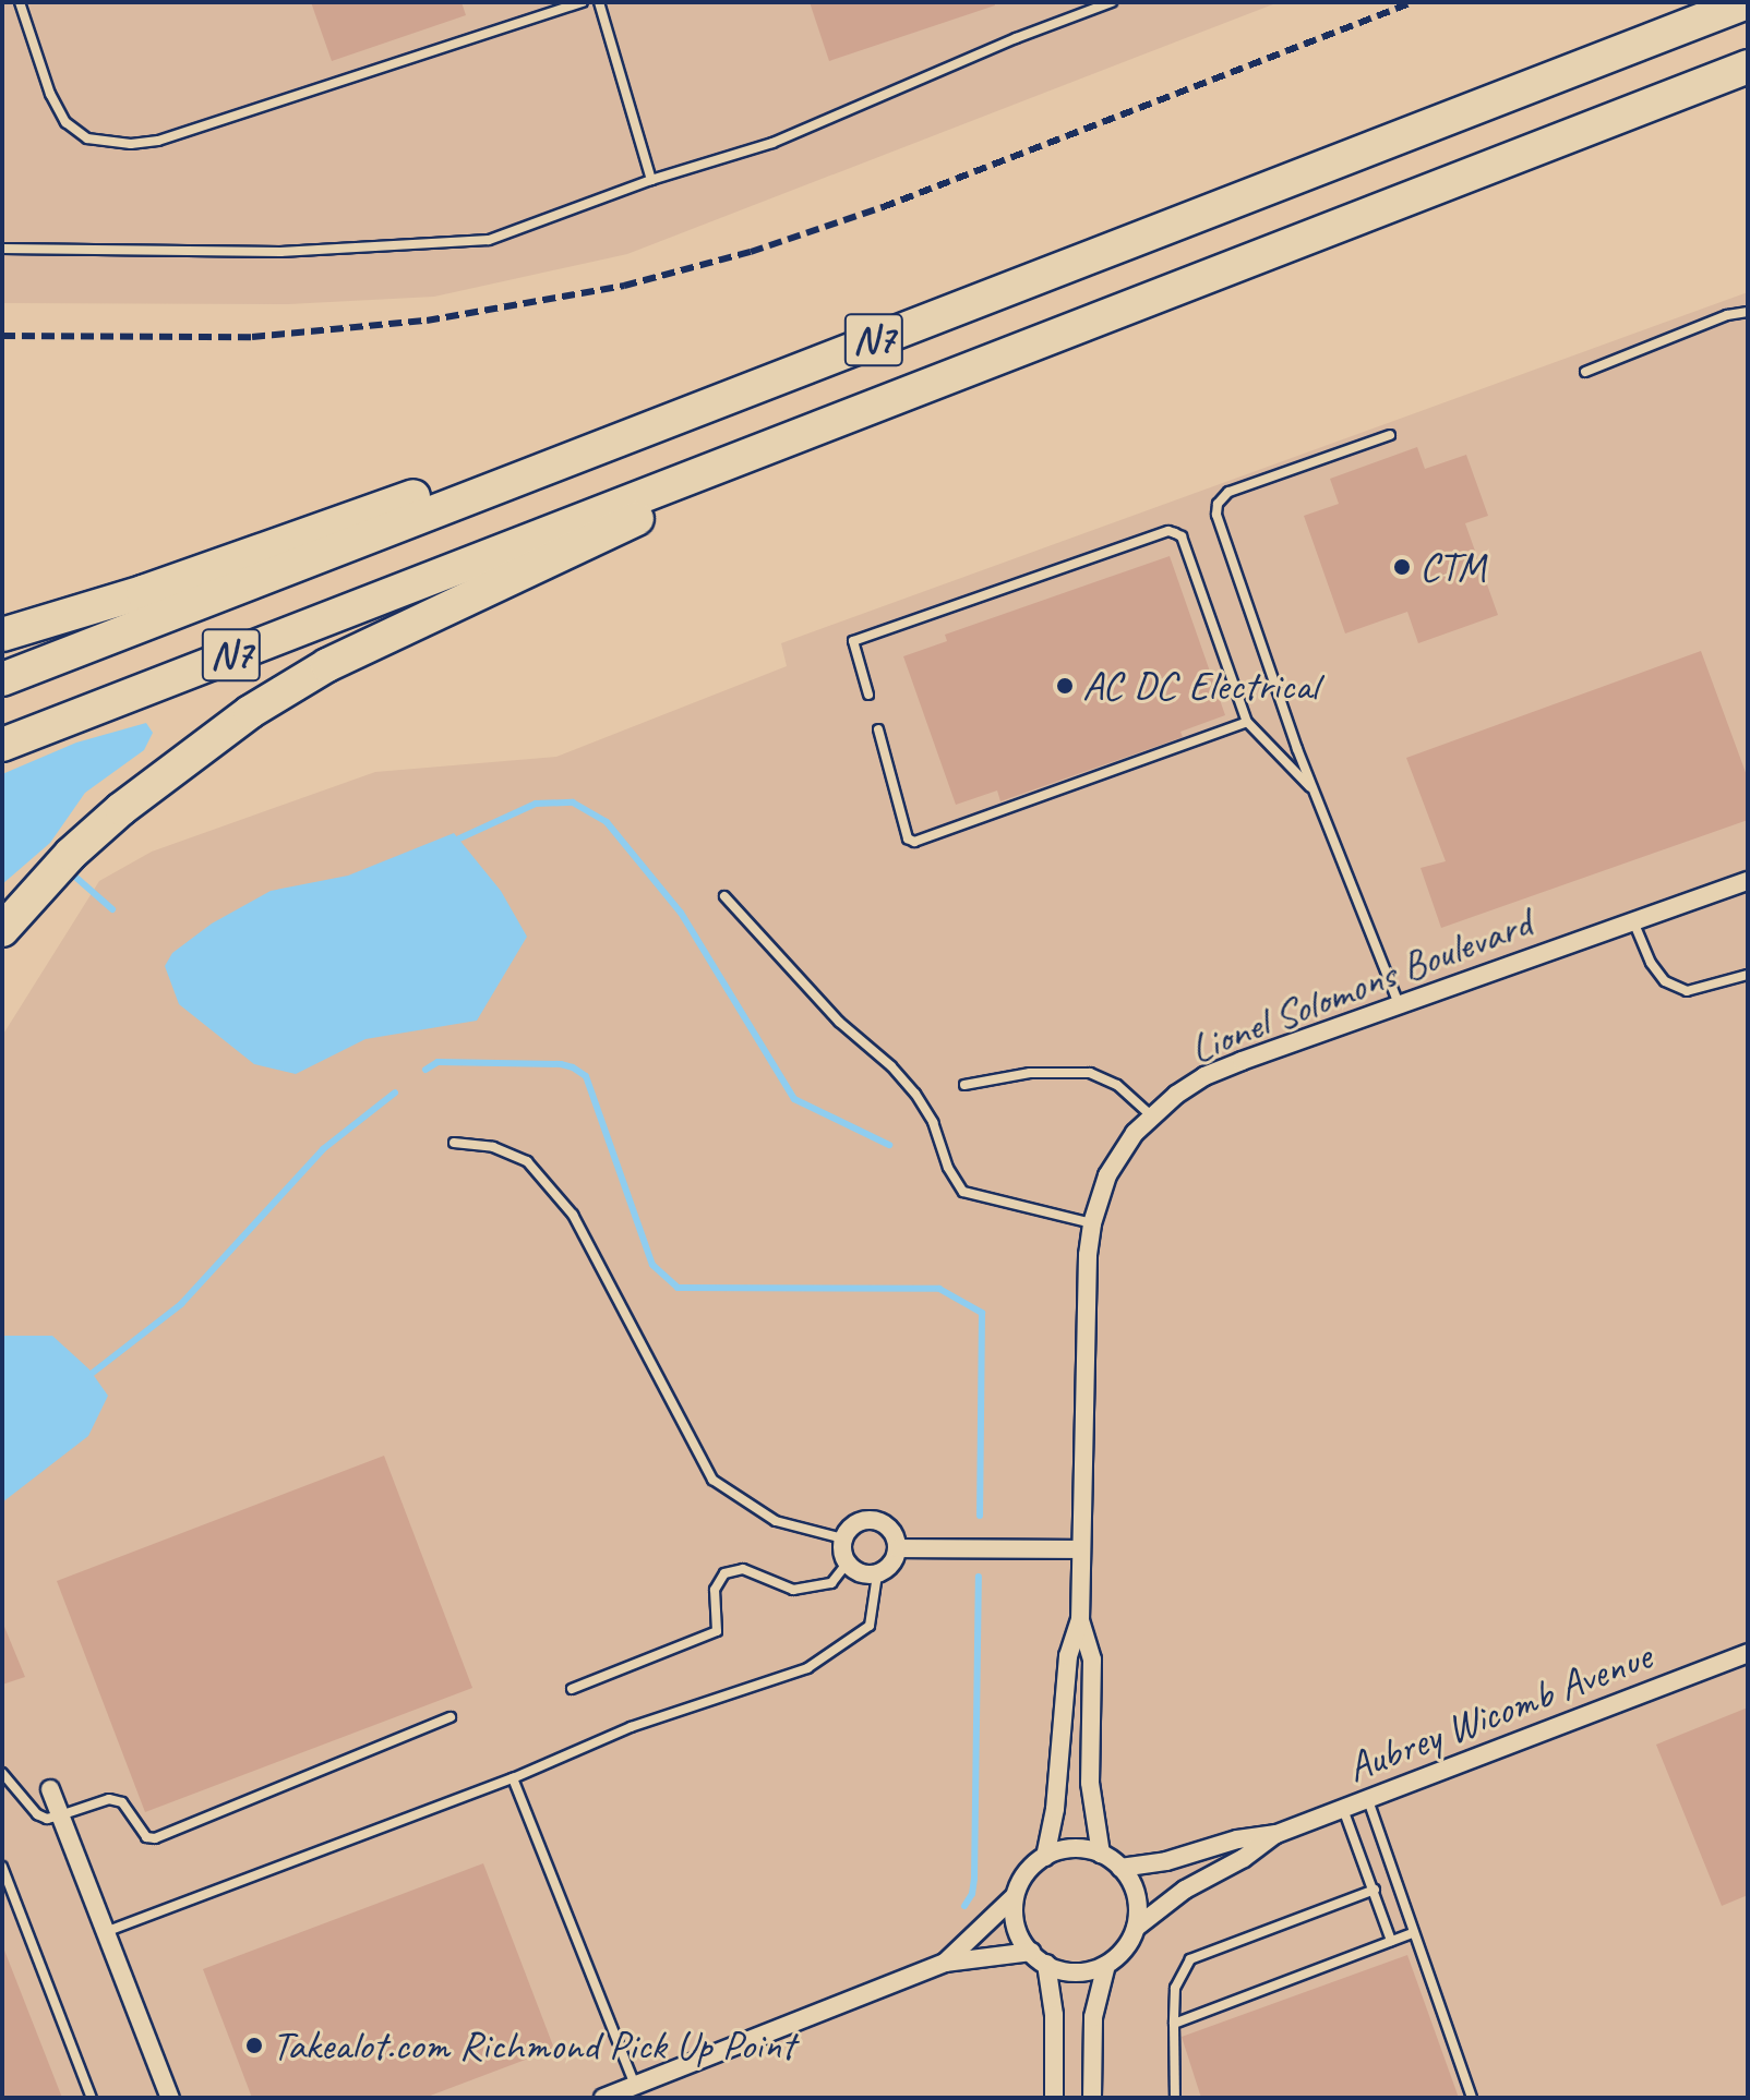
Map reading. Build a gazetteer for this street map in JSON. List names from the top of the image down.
{
  "streets": {
    "highway": ["N7"],
    "street": ["Lionel Solomons Boulevard", "Aubrey Wicomb Avenue"]
  },
  "crossings": [
    ["Lionel Solomons Boulevard", "Aubrey Wicomb Avenue"]
  ],
  "places": ["CTM", "AC DC Electrical", "Takealot.com Richmond Pick Up Point"]
}
